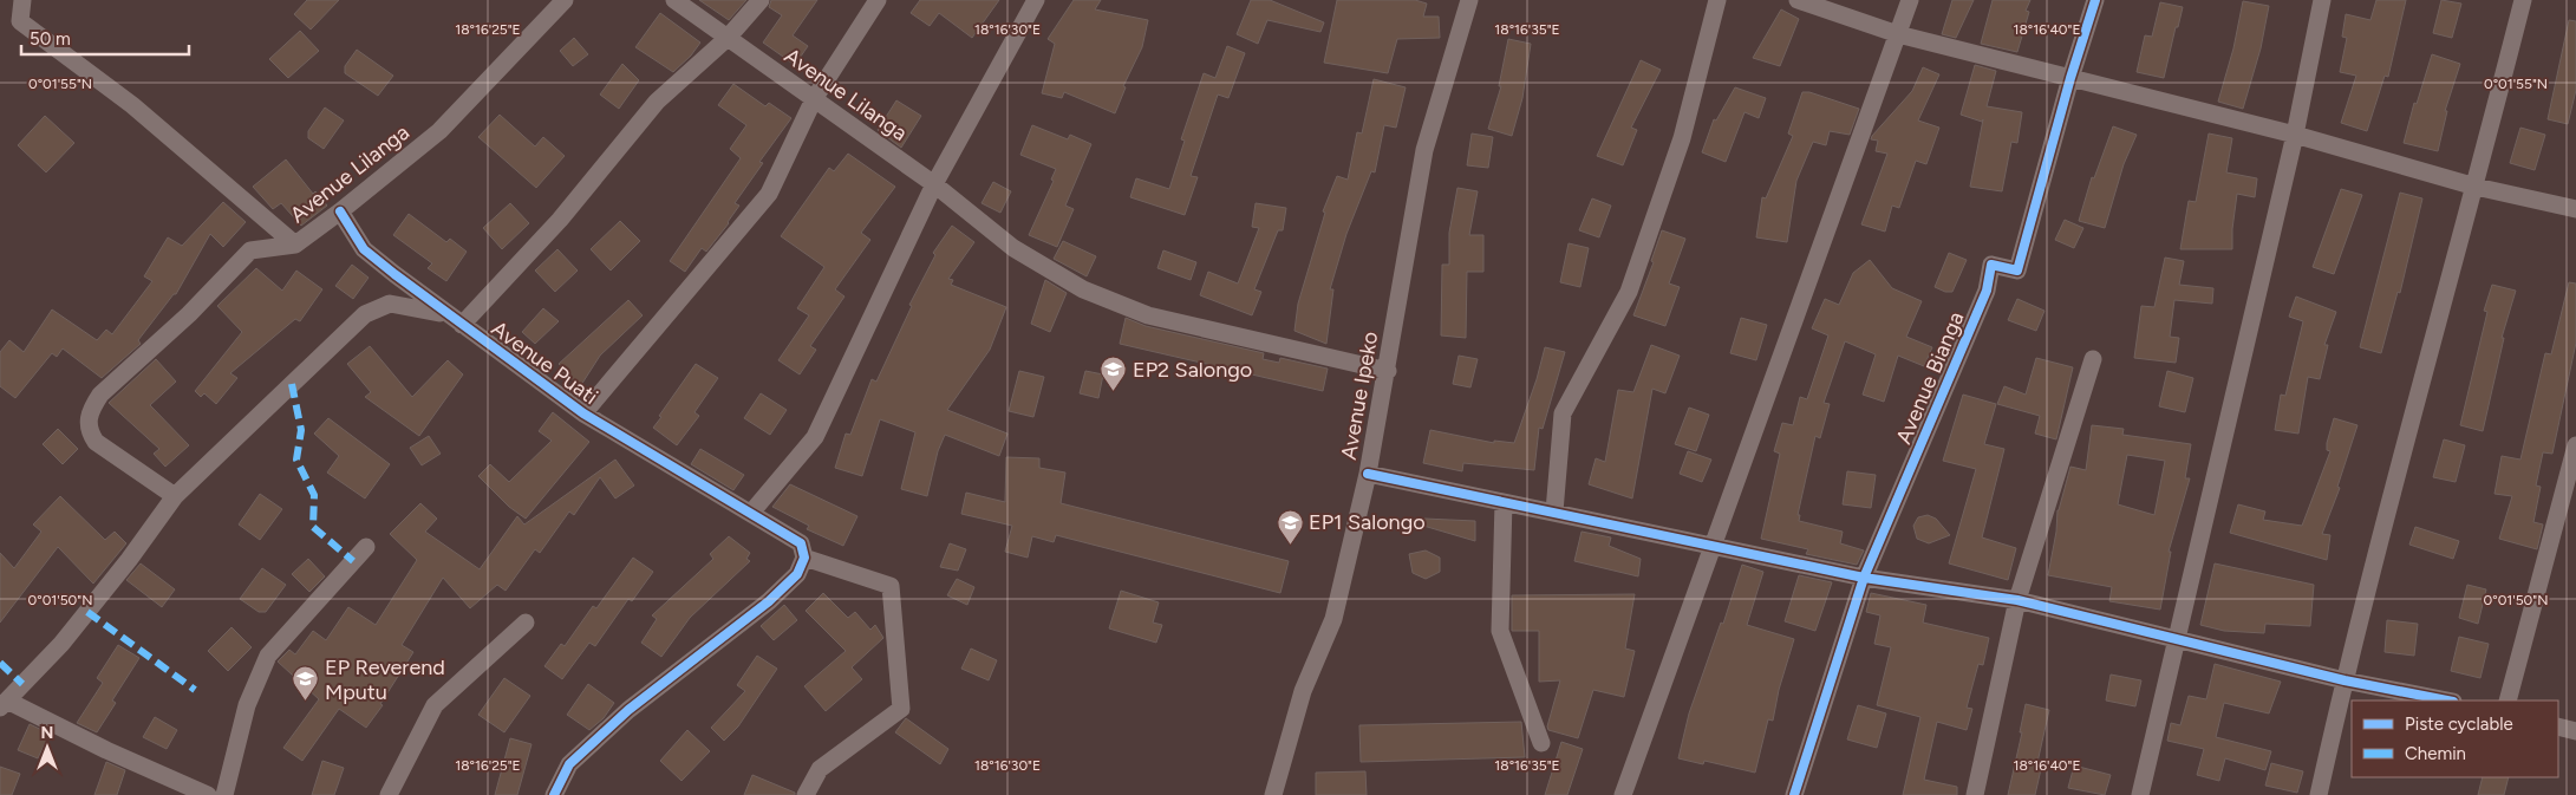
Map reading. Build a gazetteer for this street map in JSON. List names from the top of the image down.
{
  "streets": {
    "street": [
      "Avenue Lilanga",
      "Avenue Puati",
      "Avenue Bianga",
      "Avenue Ipeko"
    ]
  },
  "crossings": [
    ["Avenue Lilanga", "Avenue Puati"],
    ["Avenue Lilanga", "Avenue Ipeko"]
  ],
  "places": {
    "school or university": ["EP2 Salongo", "EP1 Salongo", "EP Reverend Mputu"]
  },
  "legend": ["Piste cyclable", "Chemin"],
  "scale_bar": "50 m",
  "north": "top",
  "coordinates": [
    "18°16'25\"E",
    "18°16'30\"E",
    "18°16'35\"E",
    "18°16'40\"E",
    "0°01'55\"N",
    "0°01'50\"N"
  ]
}
